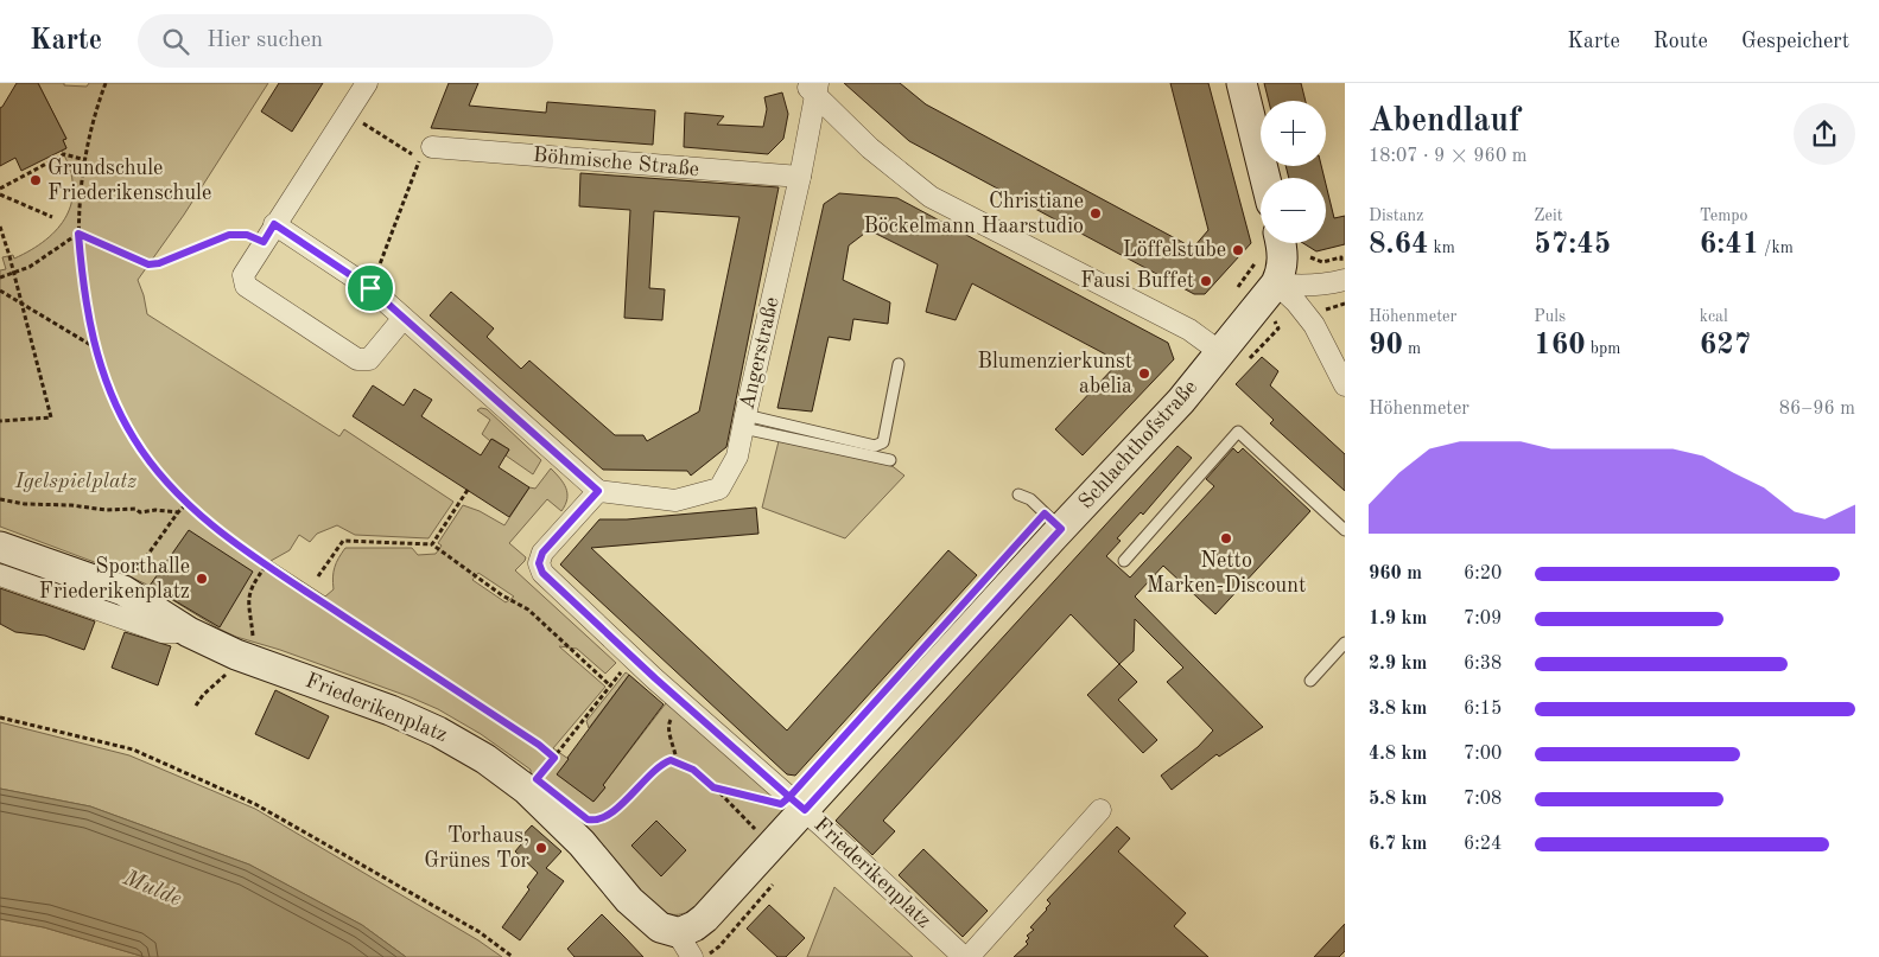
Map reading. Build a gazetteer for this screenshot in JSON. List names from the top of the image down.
{
  "streets": {
    "main road": ["Schlachthofstraße", "Friederikenplatz"],
    "street": ["Böhmische Straße", "Angerstraße"]
  },
  "crossings": [
    ["Böhmische Straße", "Angerstraße"],
    ["Angerstraße", "Friederikenplatz"],
    ["Schlachthofstraße", "Friederikenplatz"]
  ],
  "water": ["Mulde"],
  "parks": ["Igelspielplatz"],
  "places": [
    "Grundschule Friederikenschule",
    "Christiane Böckelmann Haarstudio",
    "Löffelstube",
    "Fausi Buffet",
    "Blumenzierkunst abelia",
    "Netto Marken-Discount",
    "Sporthalle Friederikenplatz",
    "Torhaus, Grünes Tor"
  ],
  "page": {
    "header": "Karte",
    "search": "Hier suchen",
    "nav": ["Karte", "Route", "Gespeichert"],
    "heading": ["Abendlauf", "18:07 · 9 × 960 m"],
    "map_buttons": ["+", "−"],
    "stats": [
      ["Distanz", "8.64 km"],
      ["Zeit", "57:45"],
      ["Tempo", "6:41 /km"],
      ["Höhenmeter", "90 m"],
      ["Puls", "160 bpm"],
      ["kcal", "627"]
    ],
    "chart": ["Höhenmeter", "86–96 m"],
    "list": [
      {
        "name": "960 m",
        "note": "6:20"
      },
      {
        "name": "1.9 km",
        "note": "7:09"
      },
      {
        "name": "2.9 km",
        "note": "6:38"
      },
      {
        "name": "3.8 km",
        "note": "6:15"
      },
      {
        "name": "4.8 km",
        "note": "7:00"
      },
      {
        "name": "5.8 km",
        "note": "7:08"
      },
      {
        "name": "6.7 km",
        "note": "6:24"
      }
    ]
  }
}
